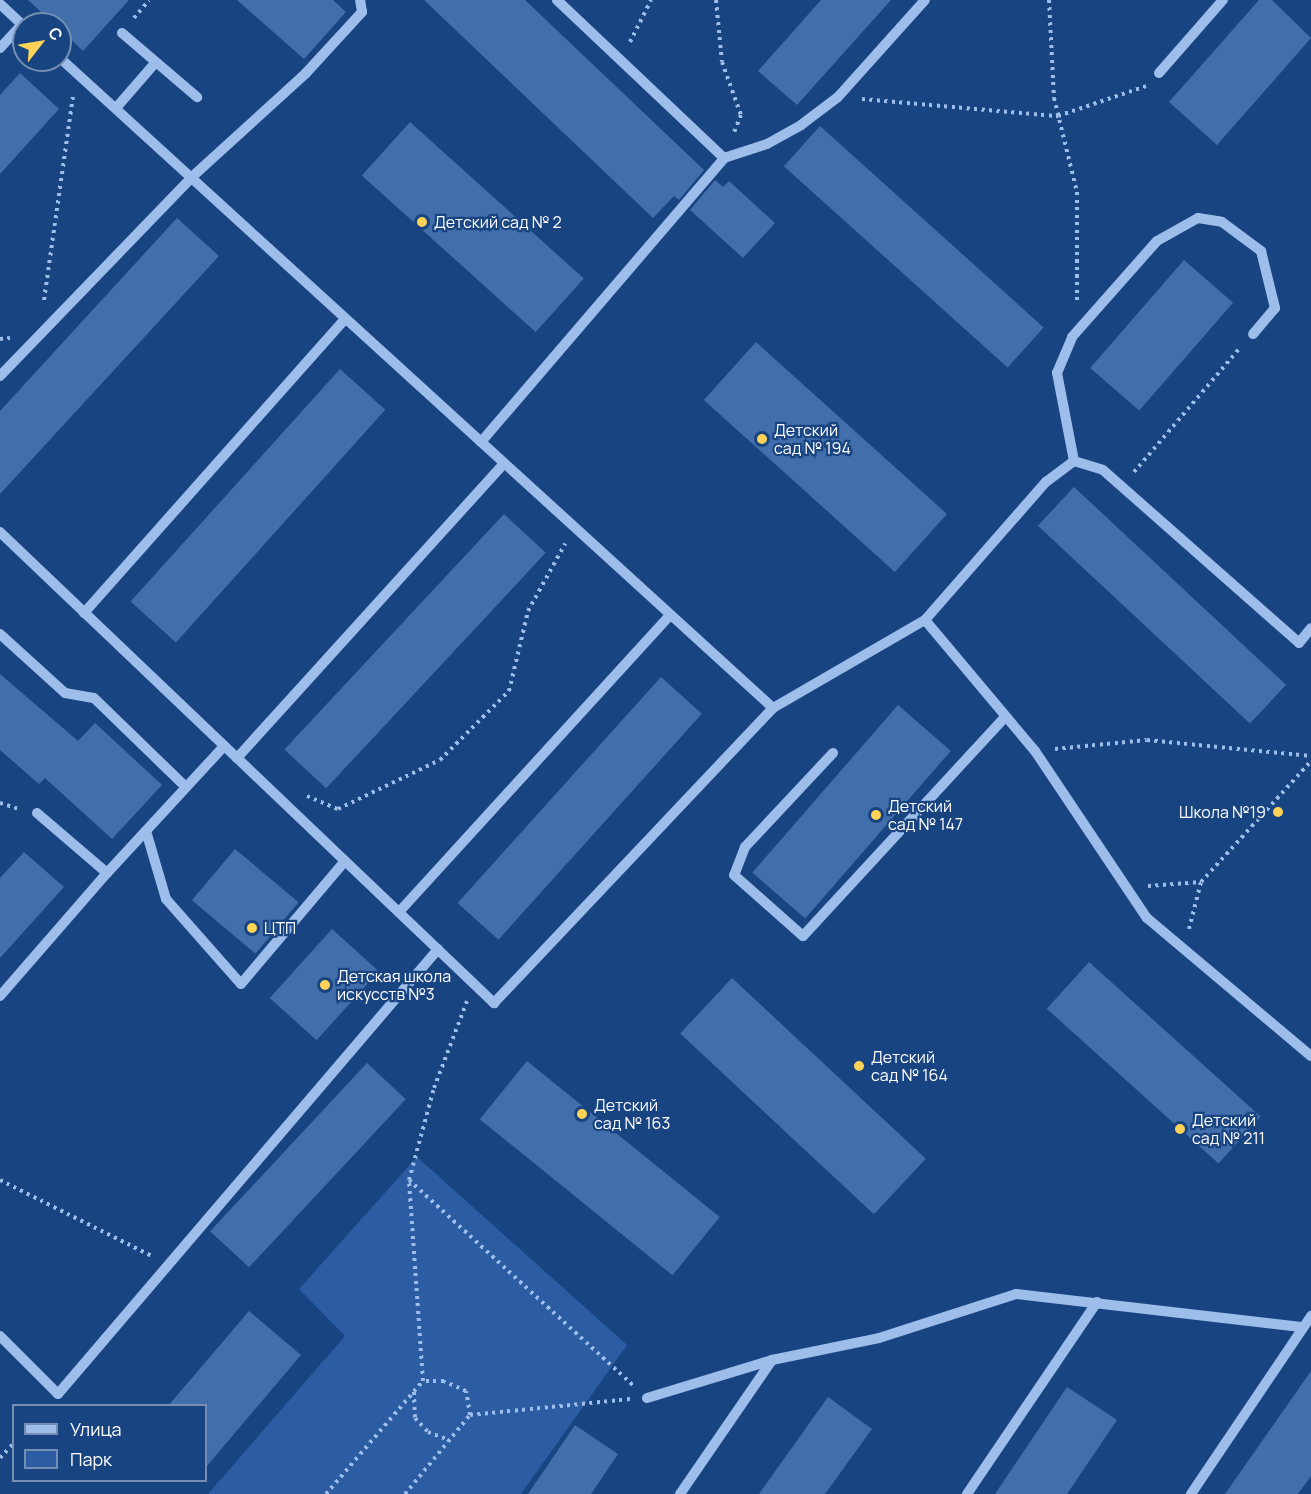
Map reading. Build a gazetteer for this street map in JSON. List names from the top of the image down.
{
  "places": [
    "Детский сад № 2",
    "Детский сад № 194",
    "Школа №19",
    "Детский сад № 147",
    "ЦТП",
    "Детская школа искусств №3",
    "Детский сад № 164",
    "Детский сад № 163",
    "Детский сад № 211"
  ],
  "legend": ["Улица", "Парк"],
  "north": "top right"
}
